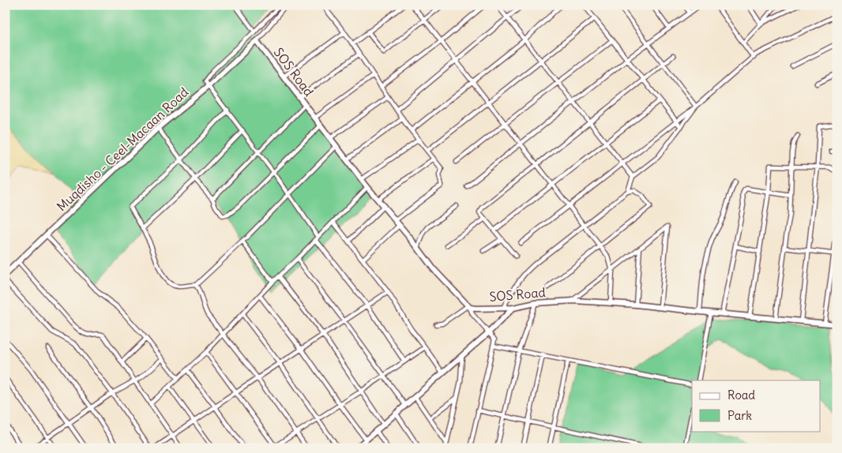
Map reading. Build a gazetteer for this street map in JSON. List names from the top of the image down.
{
  "streets": {
    "street": ["SOS Road", "Muqdisho - Ceel-Macaan Road"]
  },
  "crossings": [
    ["SOS Road", "Muqdisho - Ceel-Macaan Road"]
  ],
  "legend": ["Road", "Park"]
}
